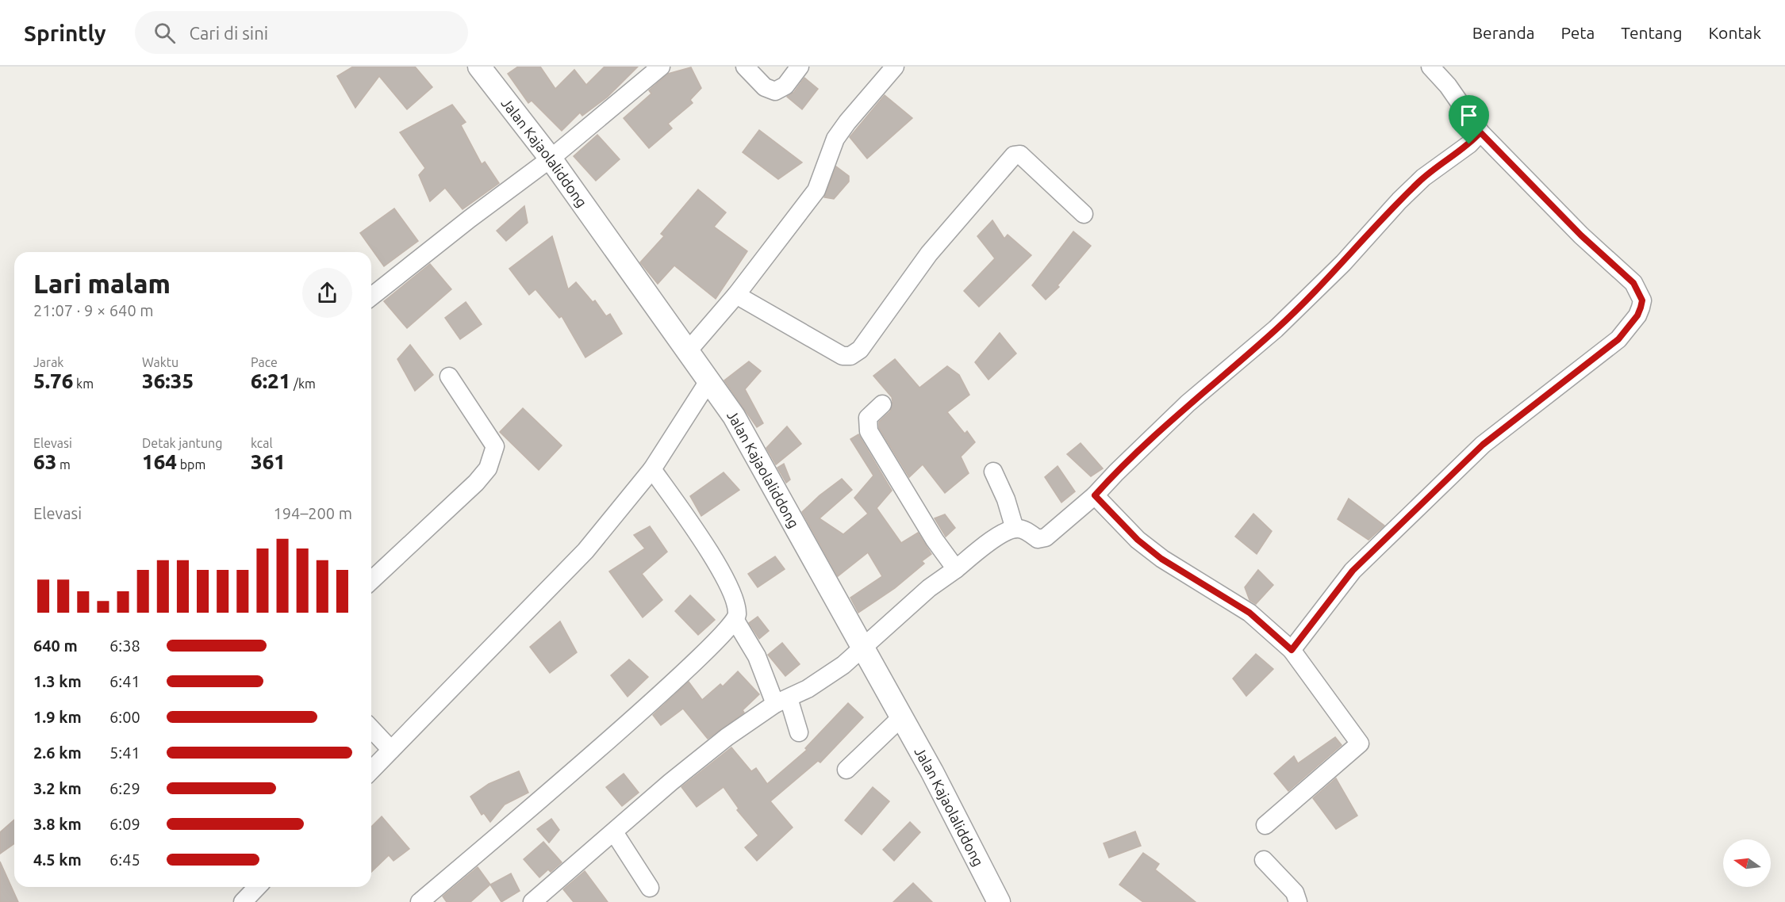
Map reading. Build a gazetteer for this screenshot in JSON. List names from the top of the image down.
{
  "streets": {
    "street": ["Jalan Kajaolaliddong"]
  },
  "north": "left",
  "page": {
    "header": "Sprintly",
    "search": "Cari di sini",
    "nav": [
      "Beranda",
      "Peta",
      "Tentang",
      "Kontak"
    ],
    "heading": ["Lari malam", "21:07 · 9 × 640 m"],
    "stats": [
      ["Jarak", "5.76 km"],
      ["Waktu", "36:35"],
      ["Pace", "6:21 /km"],
      ["Elevasi", "63 m"],
      ["Detak jantung", "164 bpm"],
      ["kcal", "361"]
    ],
    "chart": ["Elevasi", "194–200 m"],
    "list": [
      {
        "name": "640 m",
        "note": "6:38"
      },
      {
        "name": "1.3 km",
        "note": "6:41"
      },
      {
        "name": "1.9 km",
        "note": "6:00"
      },
      {
        "name": "2.6 km",
        "note": "5:41"
      },
      {
        "name": "3.2 km",
        "note": "6:29"
      },
      {
        "name": "3.8 km",
        "note": "6:09"
      },
      {
        "name": "4.5 km",
        "note": "6:45"
      }
    ]
  }
}
